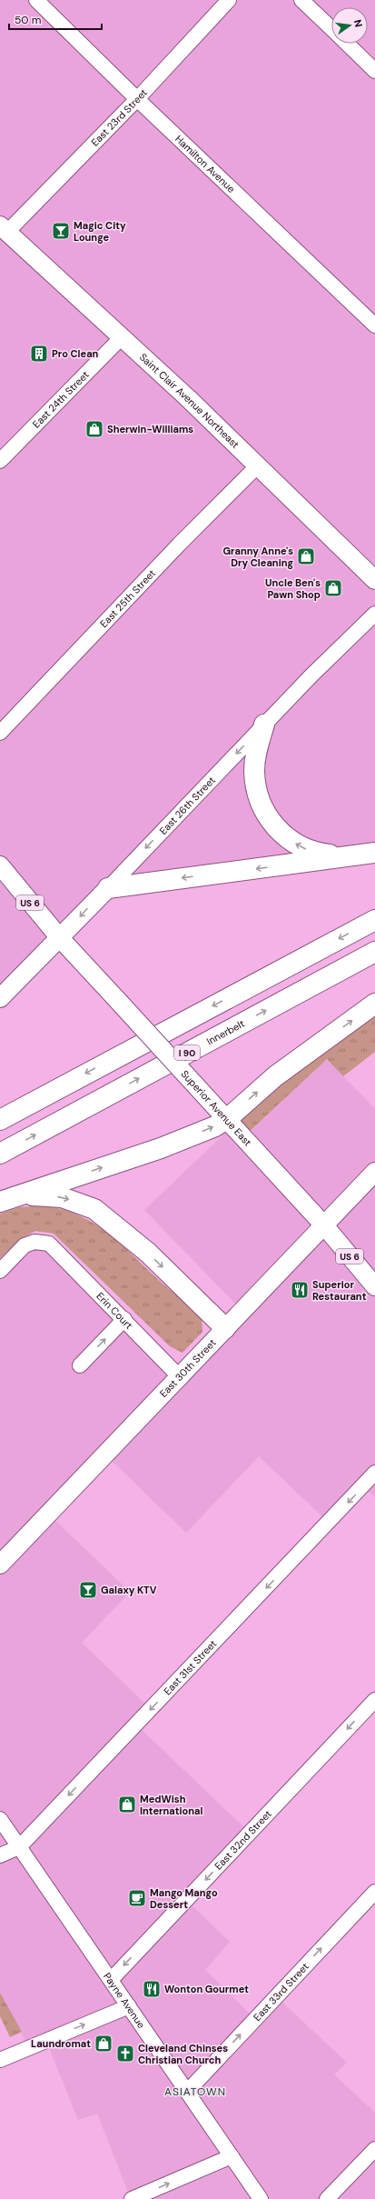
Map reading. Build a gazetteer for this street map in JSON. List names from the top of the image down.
{
  "streets": {
    "highway": ["Innerbelt", "I 90"],
    "main road": [
      "Saint Clair Avenue Northeast",
      "East 26th Street",
      "US 6",
      "Superior Avenue East",
      "East 30th Street"
    ],
    "street": [
      "East 23rd Street",
      "Hamilton Avenue",
      "East 24th Street",
      "East 25th Street",
      "Erin Court",
      "East 31st Street",
      "East 32nd Street",
      "East 33rd Street",
      "Payne Avenue"
    ]
  },
  "crossings": [
    ["East 23rd Street", "Hamilton Avenue"],
    ["East 23rd Street", "Saint Clair Avenue Northeast"],
    ["East 24th Street", "Saint Clair Avenue Northeast"],
    ["Saint Clair Avenue Northeast", "East 25th Street"],
    ["East 26th Street", "Superior Avenue East"],
    ["Superior Avenue East", "East 30th Street"],
    ["Erin Court", "East 30th Street"],
    ["East 31st Street", "Payne Avenue"],
    ["East 32nd Street", "Payne Avenue"],
    ["East 33rd Street", "Payne Avenue"]
  ],
  "one_way": [
    "East 26th Street",
    "East 31st Street",
    "East 32nd Street",
    "East 33rd Street"
  ],
  "districts": ["ASIATOWN"],
  "places": {
    "bar": ["Magic City Lounge", "Galaxy KTV"],
    "building": ["Pro Clean"],
    "shop": [
      "Sherwin-Williams",
      "Granny Anne's Dry Cleaning",
      "Uncle Ben's Pawn Shop",
      "MedWish International",
      "Laundromat"
    ],
    "restaurant": ["Superior Restaurant", "Wonton Gourmet"],
    "cafe": ["Mango Mango Dessert"],
    "church": ["Cleveland Chinses Christian Church"]
  },
  "scale_bar": "50 m",
  "north": "right"
}
